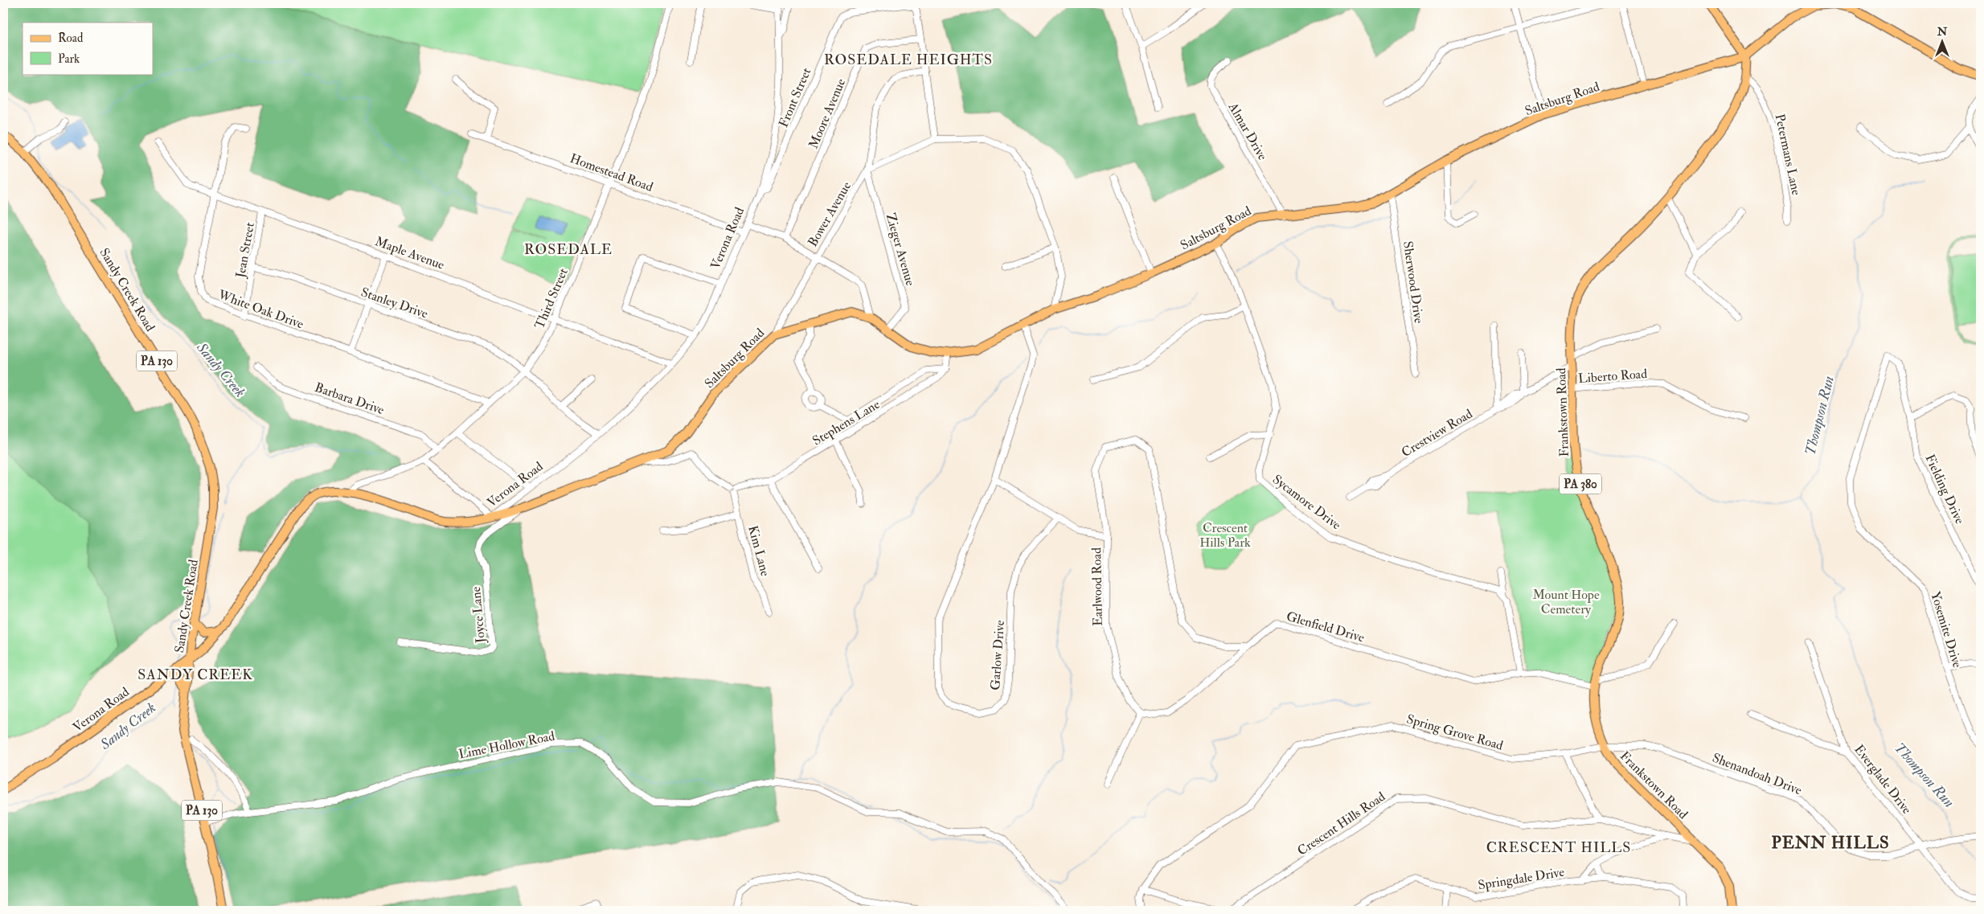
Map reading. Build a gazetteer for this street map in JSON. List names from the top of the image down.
{
  "streets": {
    "main road": [
      "Saltsburg Road",
      "Verona Road",
      "Sandy Creek Road",
      "PA 130",
      "Frankstown Road",
      "PA 380"
    ],
    "street": [
      "Front Street",
      "Moore Avenue",
      "Almar Drive",
      "Petermans Lane",
      "Homestead Road",
      "Bower Avenue",
      "Zieger Avenue",
      "Jean Street",
      "Maple Avenue",
      "Sherwood Drive",
      "Third Street",
      "Stanley Drive",
      "White Oak Drive",
      "Liberto Road",
      "Barbara Drive",
      "Stephens Lane",
      "Crestview Road",
      "Fielding Drive",
      "Sycamore Drive",
      "Kim Lane",
      "Earlwood Road",
      "Joyce Lane",
      "Glenfield Drive",
      "Yosemite Drive",
      "Garlow Drive",
      "Spring Grove Road",
      "Lime Hollow Road",
      "Shenandoah Drive",
      "Everglade Drive",
      "Crescent Hills Road",
      "Springdale Drive"
    ]
  },
  "crossings": [
    ["Front Street", "Verona Road"],
    ["Saltsburg Road", "Almar Drive"],
    ["Saltsburg Road", "Bower Avenue"],
    ["Saltsburg Road", "Verona Road"],
    ["Saltsburg Road", "Zieger Avenue"],
    ["Saltsburg Road", "Sherwood Drive"],
    ["Saltsburg Road", "Frankstown Road"],
    ["Saltsburg Road", "Sycamore Drive"],
    ["Saltsburg Road", "Joyce Lane"],
    ["Petermans Lane", "Frankstown Road"],
    ["Homestead Road", "Verona Road"],
    ["Homestead Road", "Third Street"],
    ["Bower Avenue", "Zieger Avenue"],
    ["Verona Road", "Maple Avenue"],
    ["Verona Road", "Sandy Creek Road"],
    ["Verona Road", "Third Street"],
    ["Verona Road", "Stanley Drive"],
    ["Verona Road", "PA 130"],
    ["Jean Street", "Maple Avenue"],
    ["Jean Street", "Stanley Drive"],
    ["Jean Street", "White Oak Drive"],
    ["Maple Avenue", "Third Street"],
    ["Maple Avenue", "White Oak Drive"],
    ["Sandy Creek Road", "PA 130"],
    ["Third Street", "Stanley Drive"],
    ["Third Street", "White Oak Drive"],
    ["Third Street", "Barbara Drive"],
    ["PA 130", "Lime Hollow Road"],
    ["Liberto Road", "Frankstown Road"],
    ["Frankstown Road", "Crestview Road"],
    ["Frankstown Road", "Glenfield Drive"],
    ["Frankstown Road", "Spring Grove Road"],
    ["Frankstown Road", "Shenandoah Drive"],
    ["Frankstown Road", "Crescent Hills Road"],
    ["Stephens Lane", "Kim Lane"],
    ["Fielding Drive", "Yosemite Drive"],
    ["Earlwood Road", "Garlow Drive"],
    ["Spring Grove Road", "Shenandoah Drive"],
    ["Spring Grove Road", "Crescent Hills Road"],
    ["Shenandoah Drive", "Everglade Drive"]
  ],
  "districts": [
    "ROSEDALE HEIGHTS",
    "ROSEDALE",
    "SANDY CREEK",
    "PENN HILLS",
    "CRESCENT HILLS"
  ],
  "water": ["Sandy Creek", "Thompson Run"],
  "parks": ["Crescent Hills Park", "Mount Hope Cemetery"],
  "legend": ["Road", "Park"],
  "north": "top"
}
